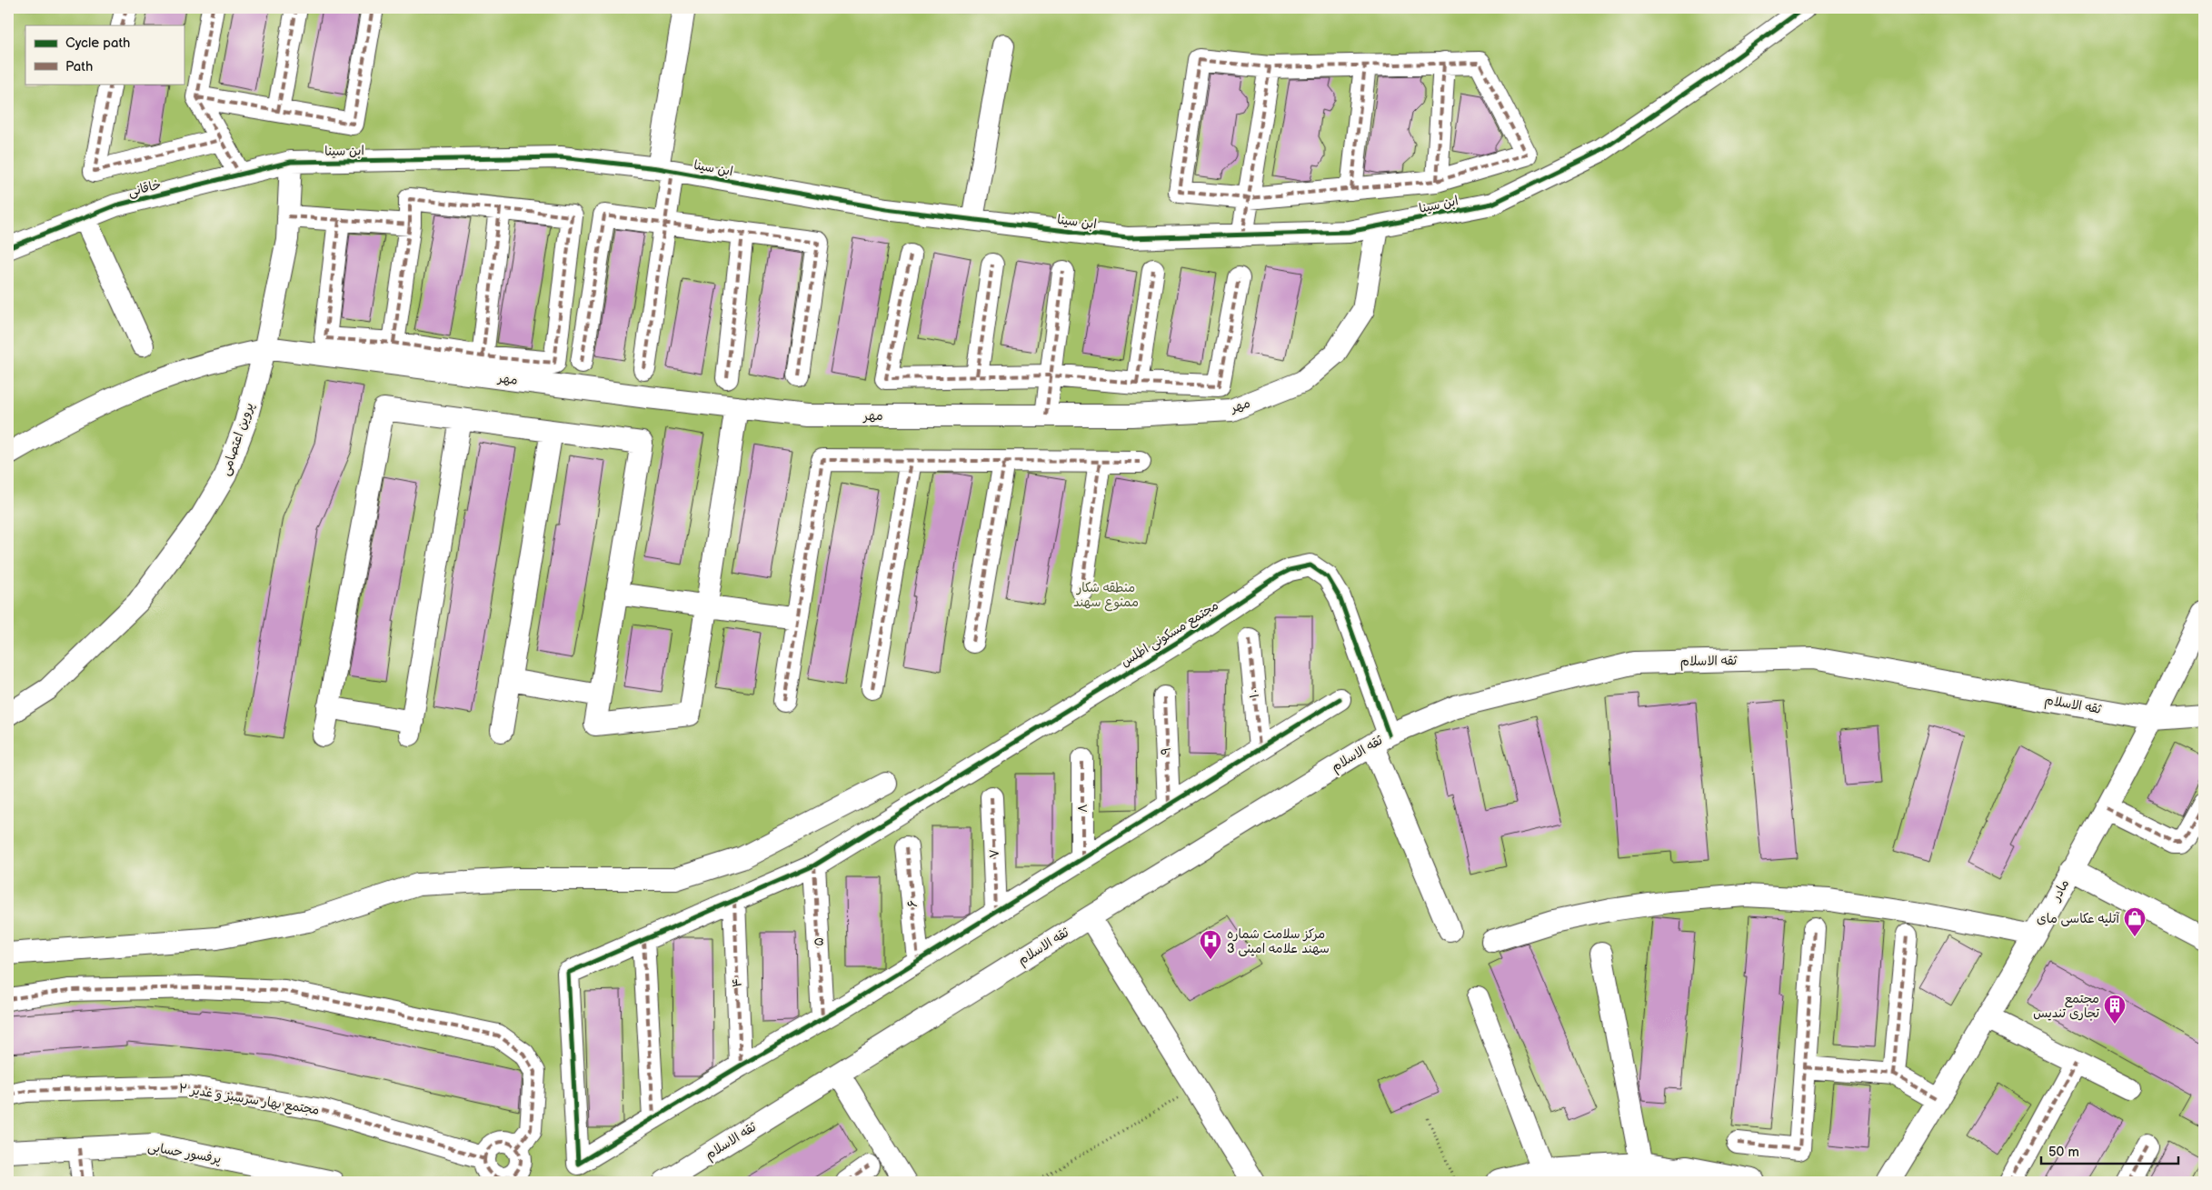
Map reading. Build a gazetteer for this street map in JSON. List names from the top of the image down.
{
  "streets": {
    "street": [
      "ابن سینا",
      "خاقانی",
      "مهر",
      "پروین اعتصامی",
      "مجتمع مسکونی اطلس",
      "ثقه الاسلام",
      "۱۰",
      "۹",
      "۸",
      "۷",
      "مادر",
      "۶",
      "۵",
      "۴",
      "مجتمع بهار سرسبز و غدیر ۲",
      "پرفسور حسابی"
    ]
  },
  "crossings": [
    ["ابن سینا", "خاقانی"],
    ["ابن سینا", "مهر"],
    ["ابن سینا", "پروین اعتصامی"],
    ["خاقانی", "پروین اعتصامی"],
    ["مهر", "پروین اعتصامی"],
    ["مجتمع مسکونی اطلس", "ثقه الاسلام"],
    ["مجتمع مسکونی اطلس", "۵"],
    ["ثقه الاسلام", "مادر"]
  ],
  "parks": ["منطقه شکار ممنوع سهند"],
  "places": {
    "shop": ["آتلیه عکاسی مای"],
    "hospital": ["مرکز سلامت شماره 3 سهند علامه امینی"],
    "building": ["مجتمع تجاری تندیس"]
  },
  "legend": ["Cycle path", "Path"],
  "scale_bar": "50 m"
}
